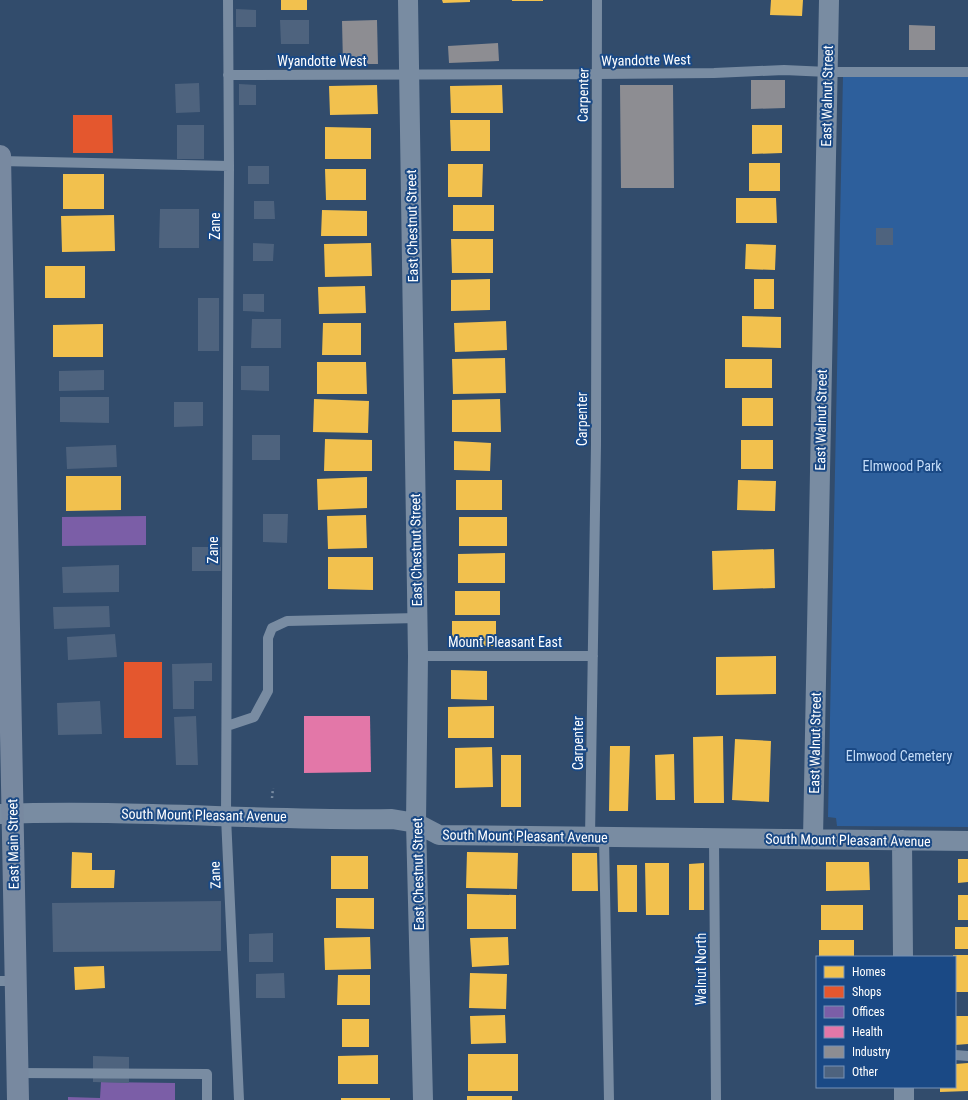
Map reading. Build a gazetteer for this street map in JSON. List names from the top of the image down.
{
  "streets": {
    "main road": ["East Main Street"],
    "street": ["East Walnut Street", "East Chestnut Street", "South Mount Pleasant Avenue"],
    "lane": [
      "Wyandotte West",
      "Carpenter",
      "Zane",
      "Mount Pleasant East",
      "Walnut North"
    ]
  },
  "crossings": [
    ["Wyandotte West", "Carpenter"],
    ["Wyandotte West", "East Walnut Street"],
    ["Wyandotte West", "Zane"],
    ["Wyandotte West", "East Chestnut Street"],
    ["Carpenter", "Mount Pleasant East"],
    ["Carpenter", "South Mount Pleasant Avenue"],
    ["East Walnut Street", "South Mount Pleasant Avenue"],
    ["Zane", "South Mount Pleasant Avenue"],
    ["East Chestnut Street", "Mount Pleasant East"],
    ["East Chestnut Street", "South Mount Pleasant Avenue"],
    ["South Mount Pleasant Avenue", "East Main Street"],
    ["South Mount Pleasant Avenue", "Walnut North"]
  ],
  "parks": ["Elmwood Park", "Elmwood Cemetery"],
  "legend": [
    "Homes",
    "Shops",
    "Offices",
    "Health",
    "Industry",
    "Other"
  ]
}
